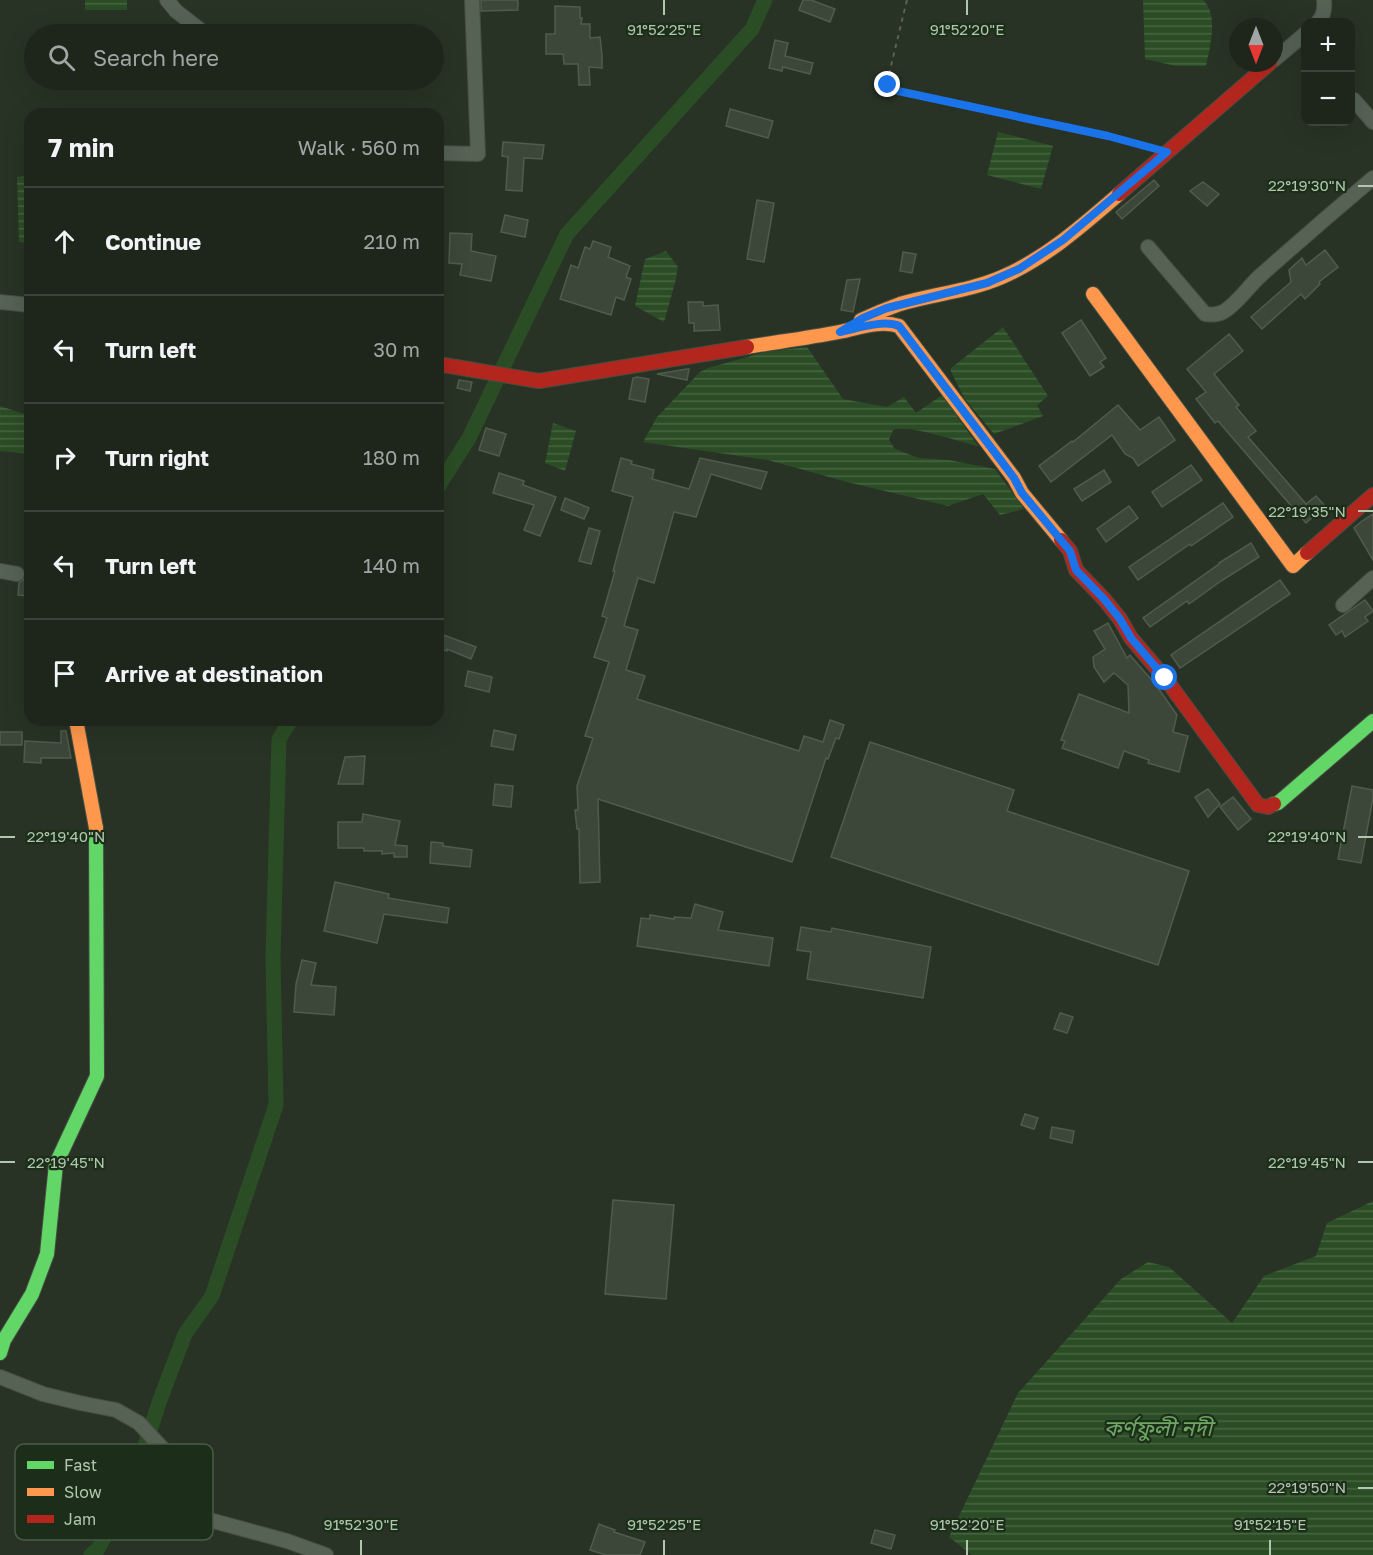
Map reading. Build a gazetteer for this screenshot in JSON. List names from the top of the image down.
{
  "water": ["কর্ণফুলী নদী"],
  "legend": ["Fast", "Slow", "Jam"],
  "north": "bottom",
  "page": {
    "map_buttons": ["+", "−"],
    "search": "Search here",
    "heading": ["7 min", "Walk · 560 m"],
    "list": [
      ["Continue", "210 m"],
      ["Turn left", "30 m"],
      ["Turn right", "180 m"],
      ["Turn left", "140 m"],
      "Arrive at destination"
    ]
  },
  "coordinates": [
    "91°52'25\"E",
    "91°52'20\"E",
    "22°19'30\"N",
    "22°19'35\"N",
    "22°19'40\"N",
    "22°19'45\"N",
    "22°19'50\"N",
    "91°52'30\"E",
    "91°52'15\"E"
  ]
}
